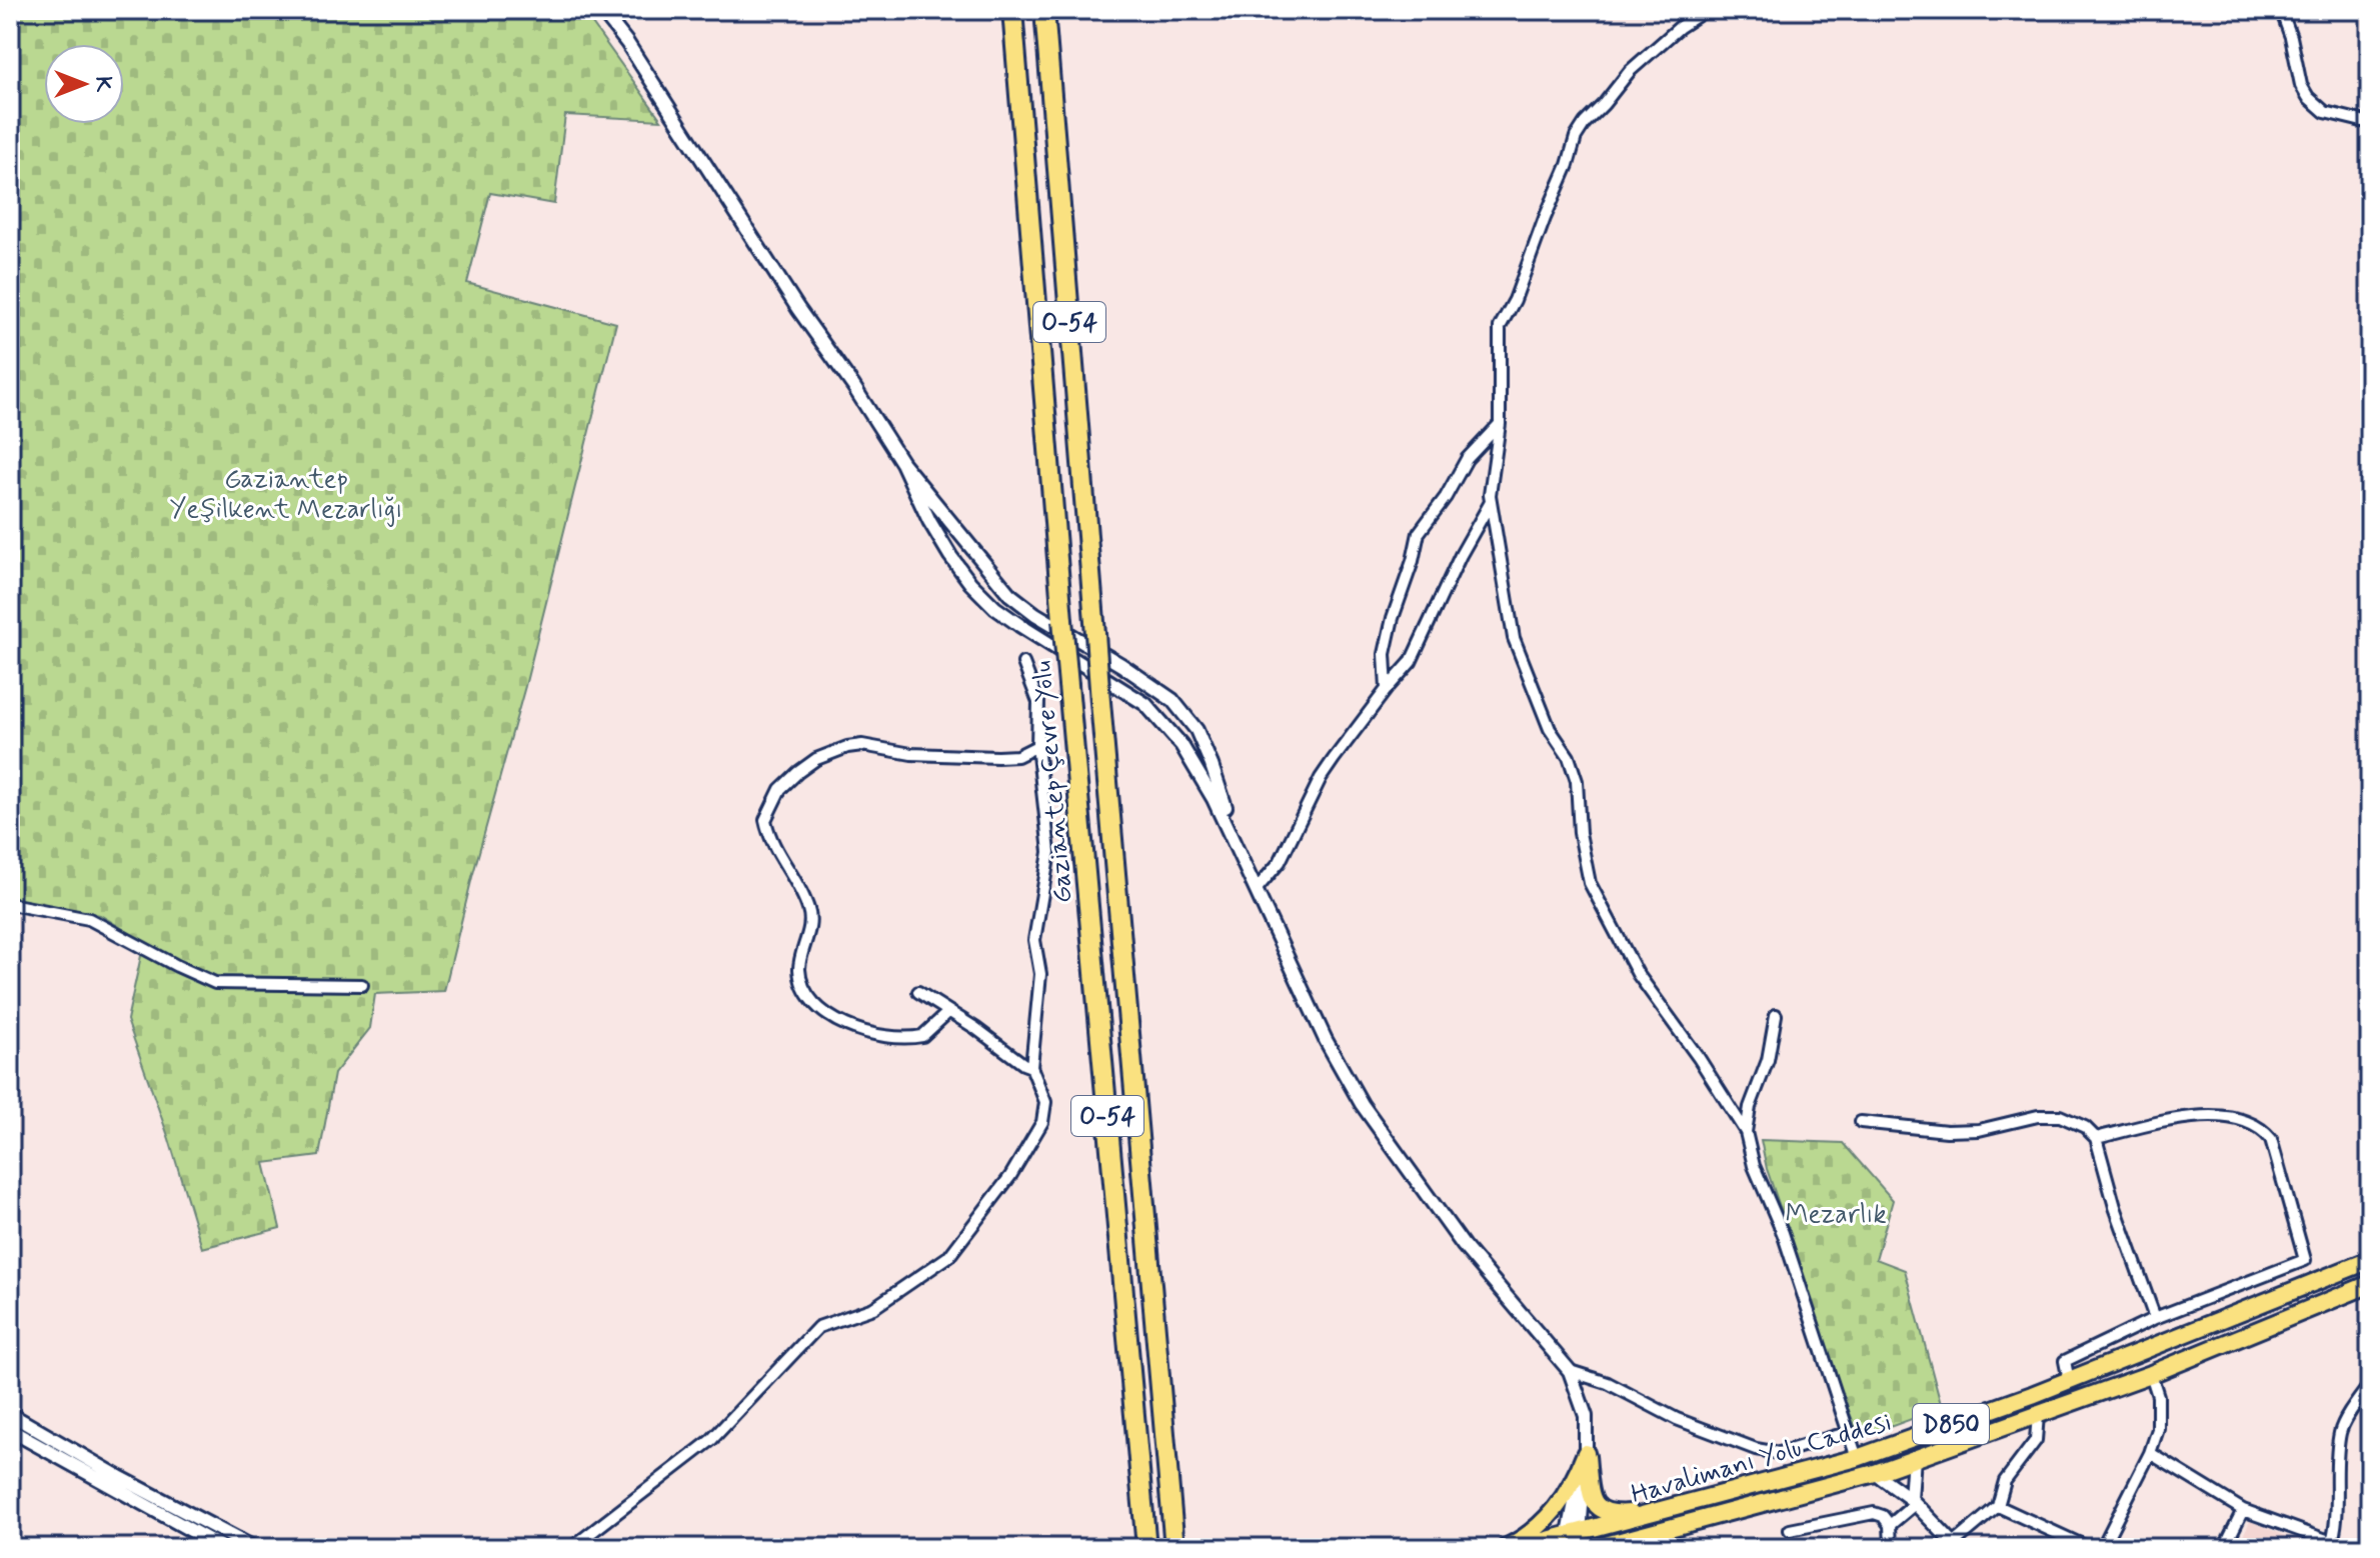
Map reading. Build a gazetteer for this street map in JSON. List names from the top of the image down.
{
  "streets": {
    "highway": [
      "O-54",
      "Gaziantep Çevre Yolu",
      "D850",
      "Havalimanı Yolu Caddesi"
    ]
  },
  "parks": ["Gaziantep Yeşilkent Mezarlığı", "Mezarlık"],
  "north": "right"
}
